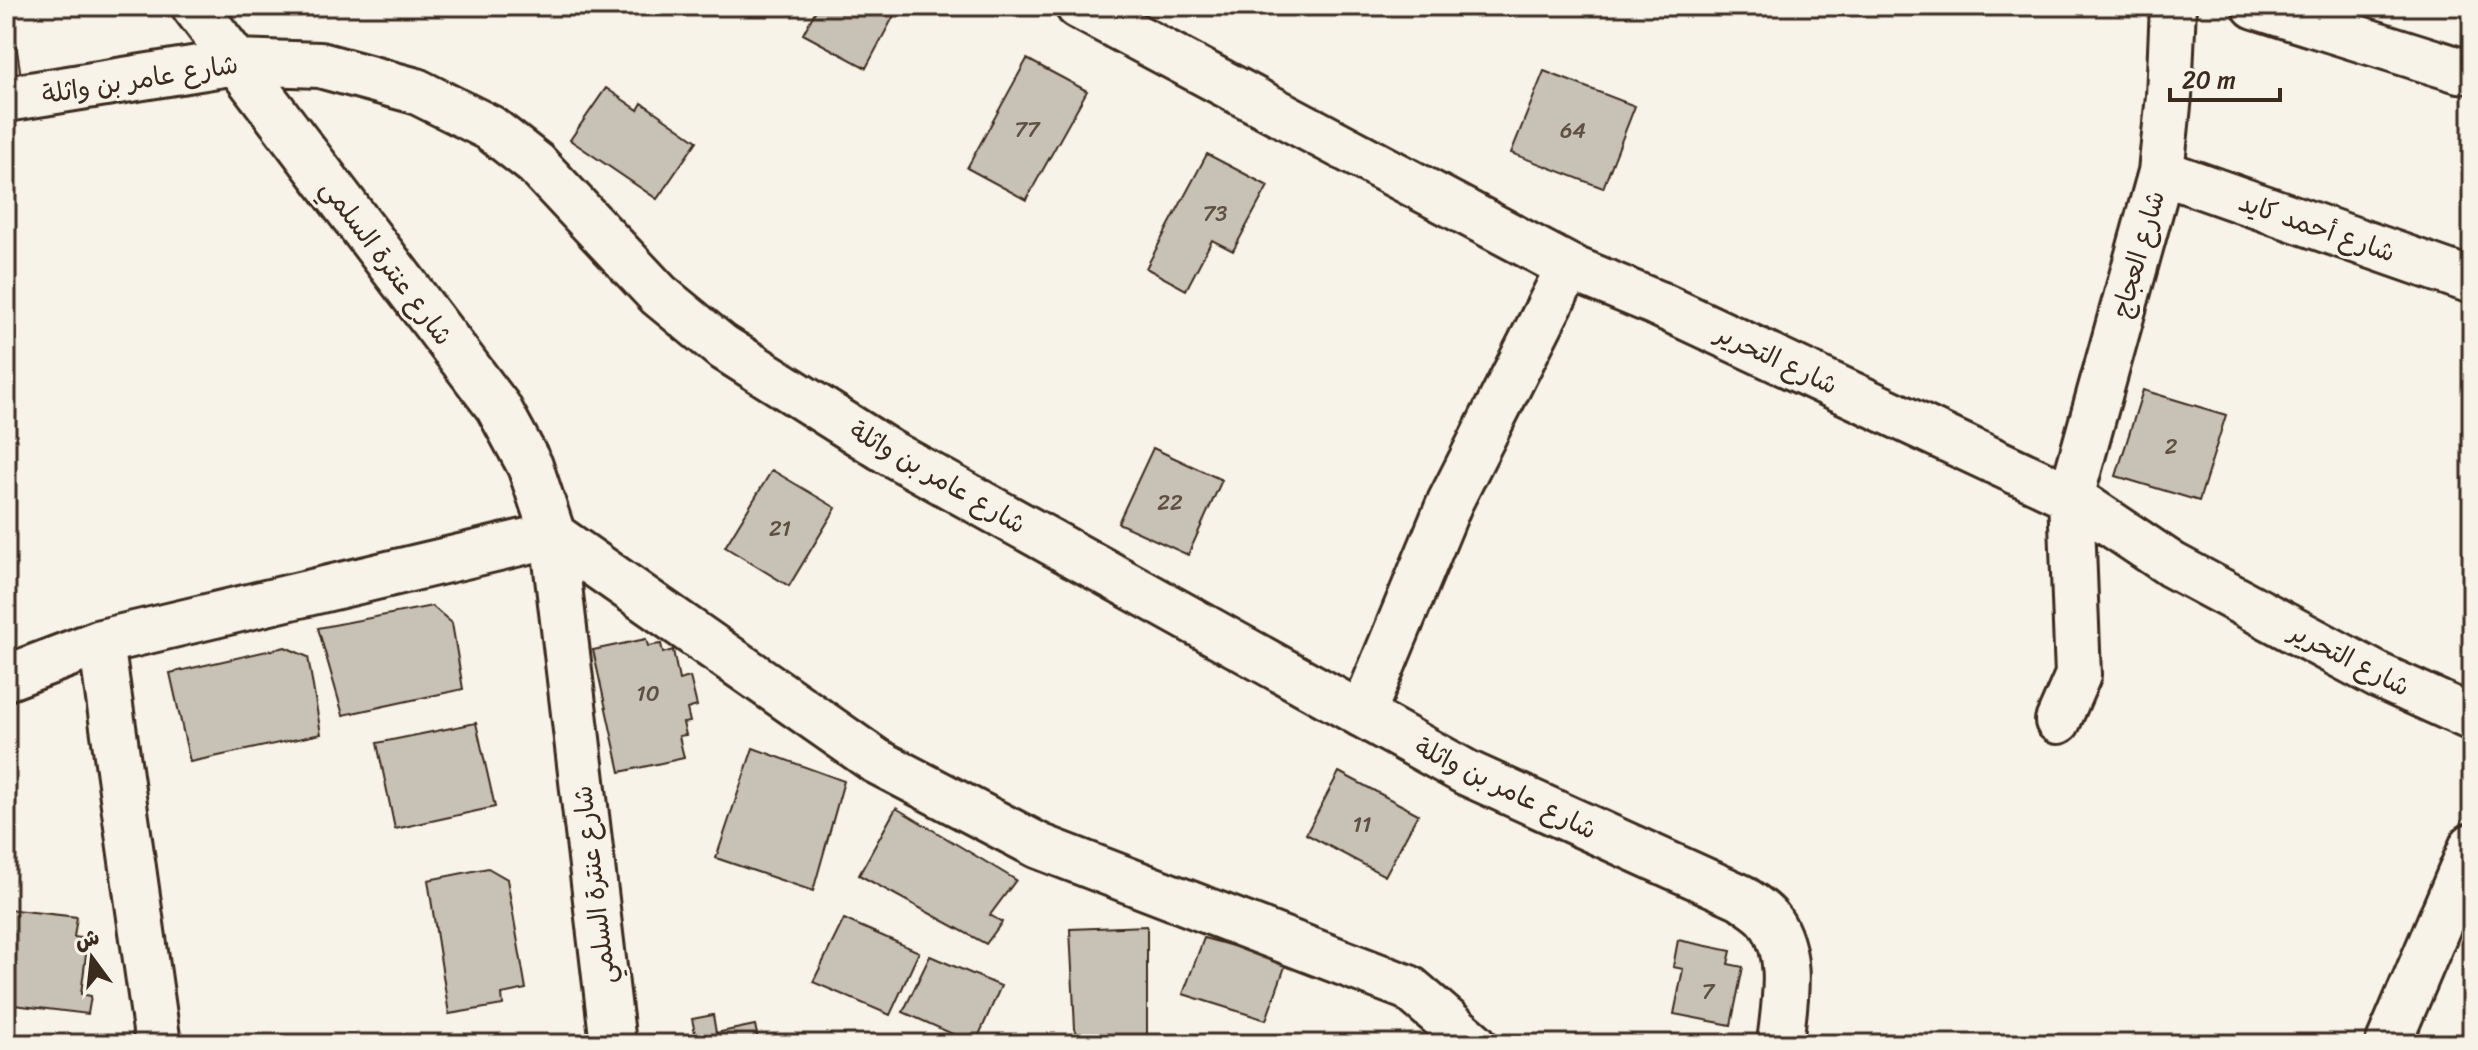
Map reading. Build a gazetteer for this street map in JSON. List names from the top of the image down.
{
  "streets": {
    "street": [
      "شارع عامر بن واثلة",
      "شارع أحمد كايد",
      "شارع العجاج",
      "شارع عنترة السلمي",
      "شارع التحرير"
    ]
  },
  "crossings": [
    ["شارع عامر بن واثلة", "شارع عنترة السلمي"],
    ["شارع أحمد كايد", "شارع العجاج"],
    ["شارع العجاج", "شارع التحرير"]
  ],
  "house_numbers": [
    "77",
    "64",
    "73",
    "2",
    "22",
    "21",
    "10",
    "11",
    "7"
  ],
  "scale_bar": "20 m",
  "north": "top"
}
